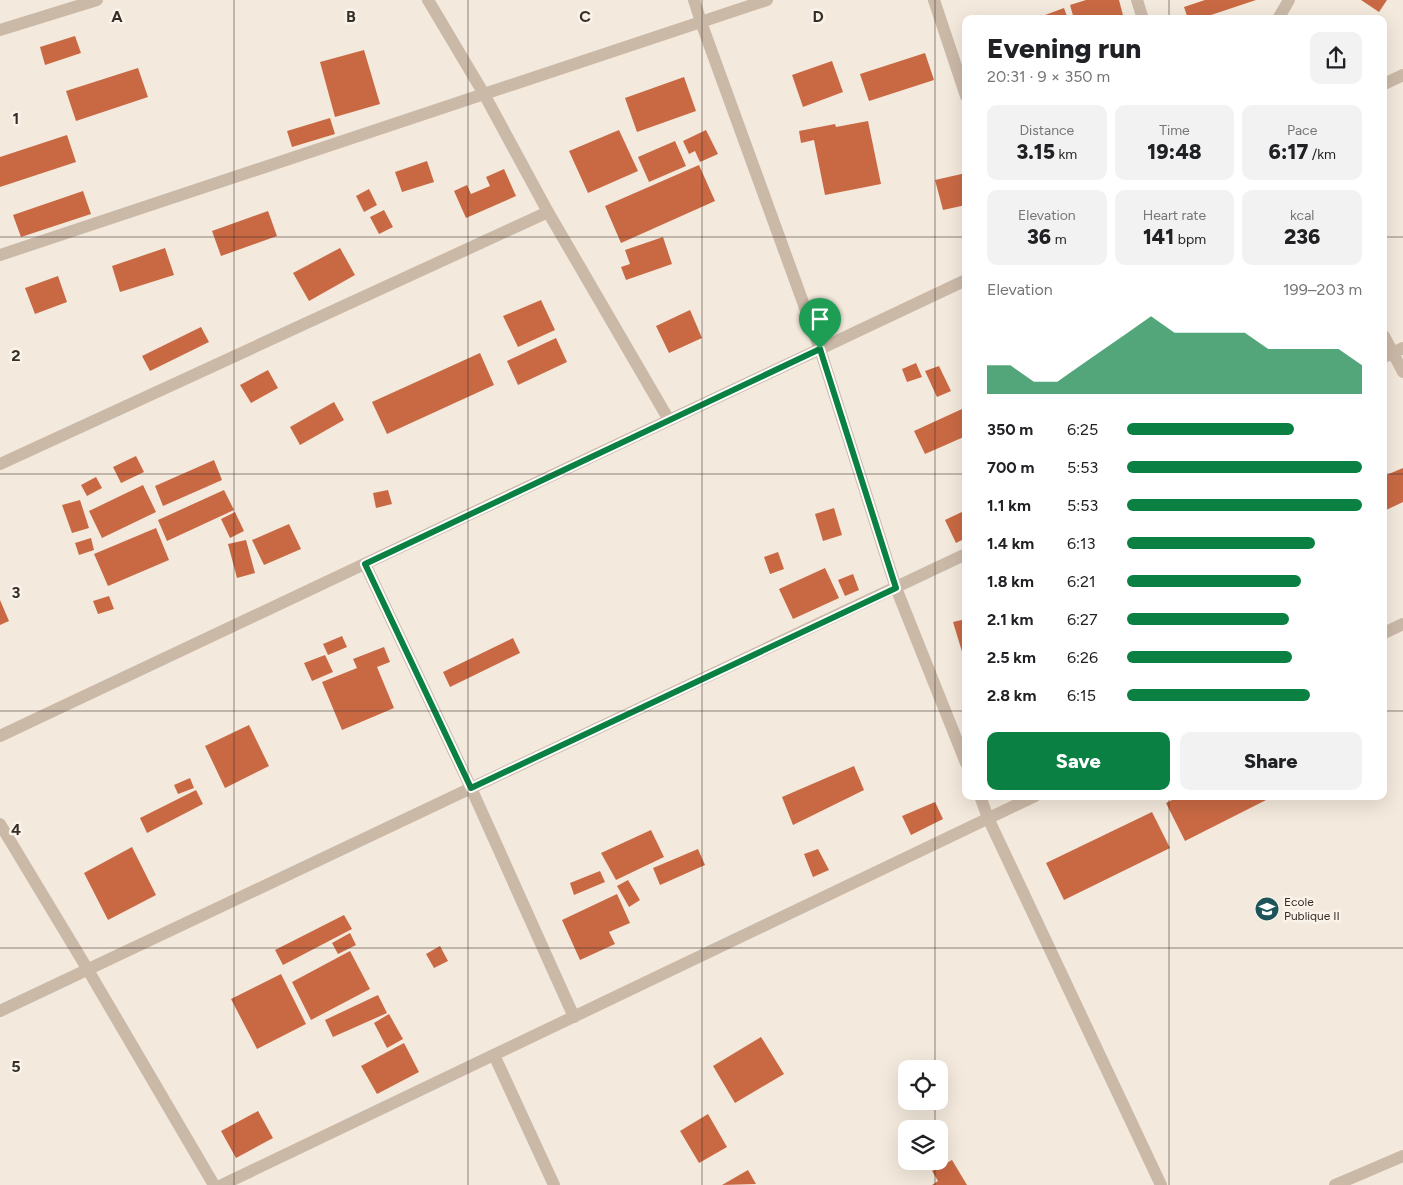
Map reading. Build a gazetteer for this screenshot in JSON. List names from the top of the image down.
{
  "places": {
    "school or university": ["Ecole Publique II"]
  },
  "page": {
    "heading": ["Evening run", "20:31 · 9 × 350 m"],
    "stats": [
      ["Distance", "3.15 km"],
      ["Time", "19:48"],
      ["Pace", "6:17 /km"],
      ["Elevation", "36 m"],
      ["Heart rate", "141 bpm"],
      ["kcal", "236"]
    ],
    "chart": ["Elevation", "199–203 m"],
    "list": [
      {
        "name": "350 m",
        "note": "6:25"
      },
      {
        "name": "700 m",
        "note": "5:53"
      },
      {
        "name": "1.1 km",
        "note": "5:53"
      },
      {
        "name": "1.4 km",
        "note": "6:13"
      },
      {
        "name": "1.8 km",
        "note": "6:21"
      },
      {
        "name": "2.1 km",
        "note": "6:27"
      },
      {
        "name": "2.5 km",
        "note": "6:26"
      },
      {
        "name": "2.8 km",
        "note": "6:15"
      }
    ],
    "buttons": ["Save", "Share"]
  },
  "grid": {
    "columns": [
      "A",
      "B",
      "C",
      "D"
    ],
    "rows": [
      "1",
      "2",
      "3",
      "4",
      "5"
    ]
  }
}
